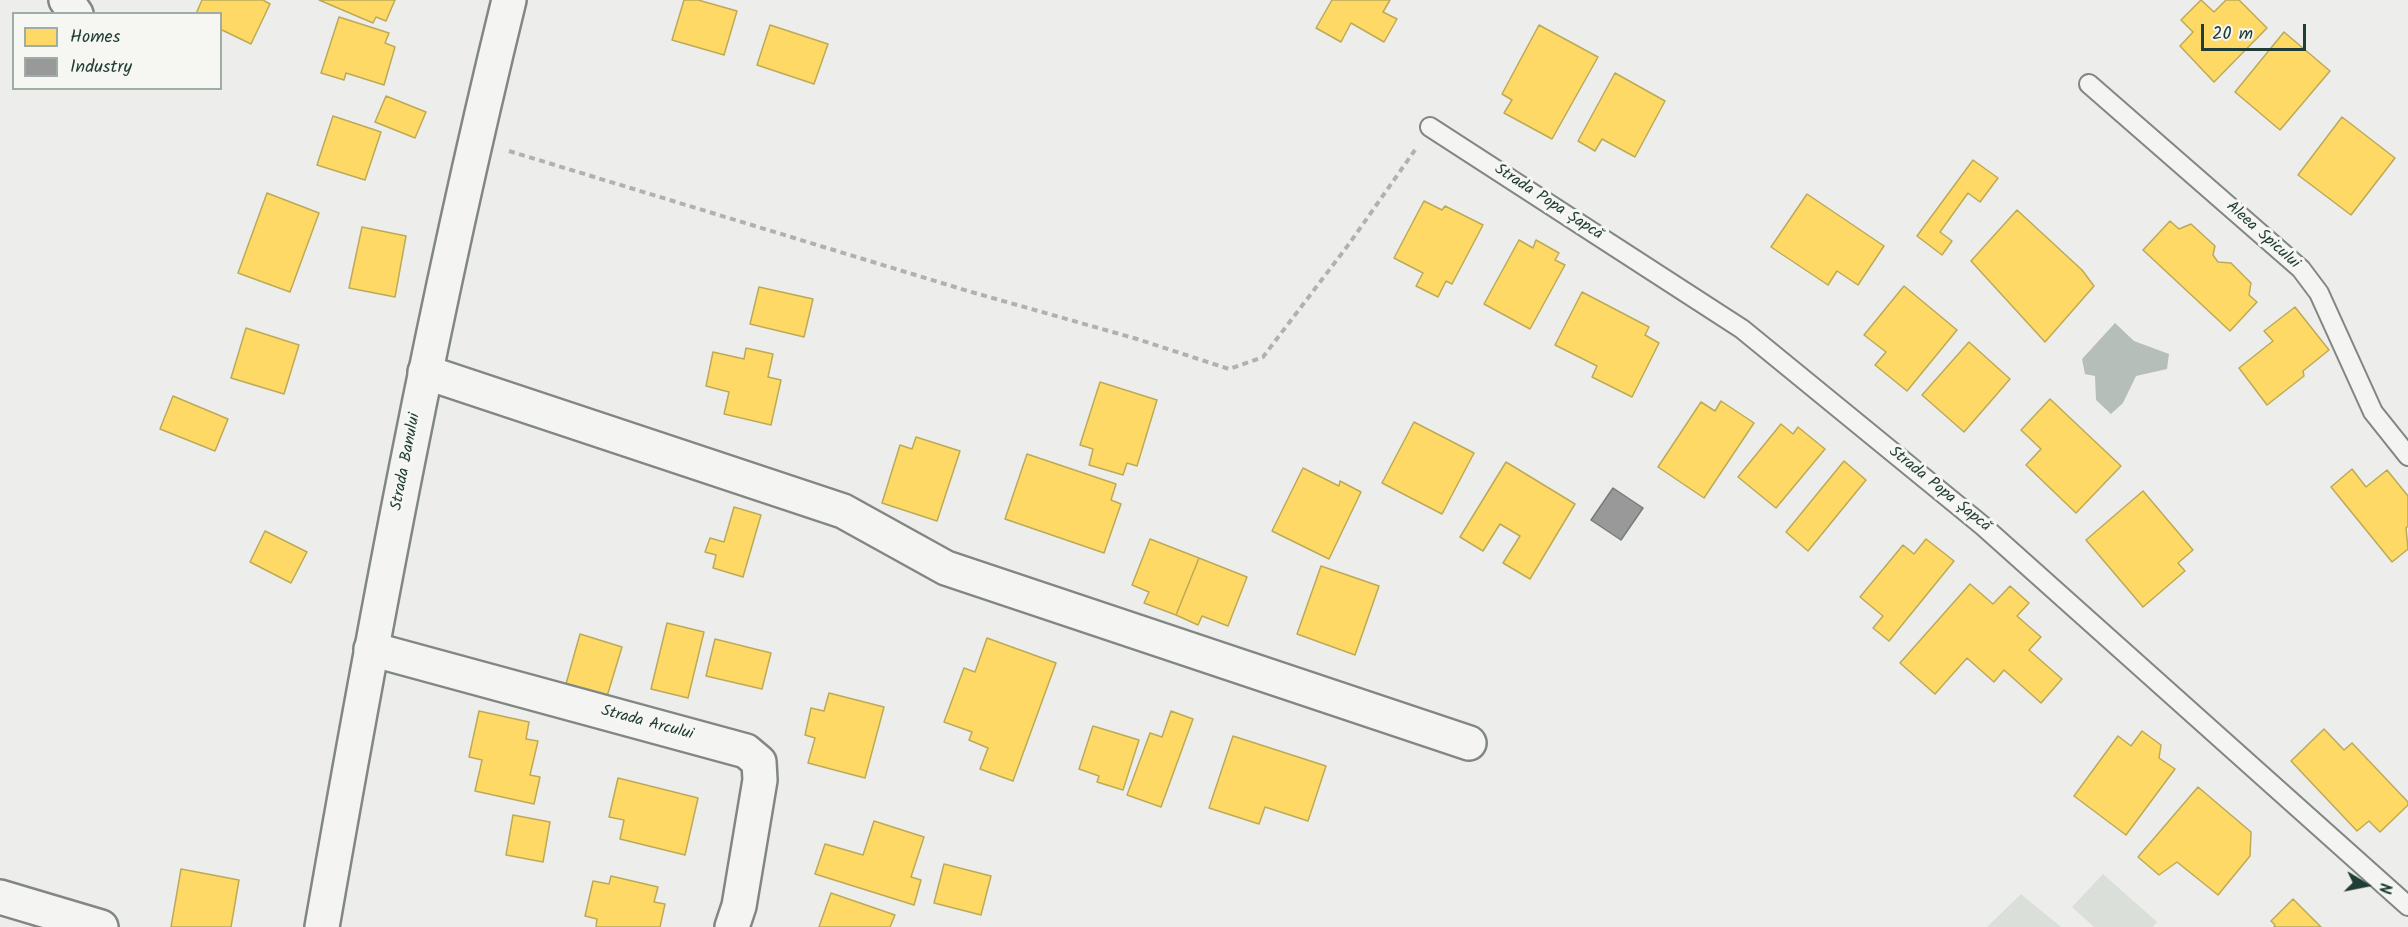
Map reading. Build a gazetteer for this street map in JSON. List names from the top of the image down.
{
  "streets": {
    "street": ["Strada Banului", "Strada Arcului"],
    "lane": ["Strada Popa Șapcă", "Aleea Spicului"]
  },
  "crossings": [
    ["Strada Banului", "Strada Arcului"]
  ],
  "legend": ["Homes", "Industry"],
  "scale_bar": "20 m",
  "north": "right"
}
